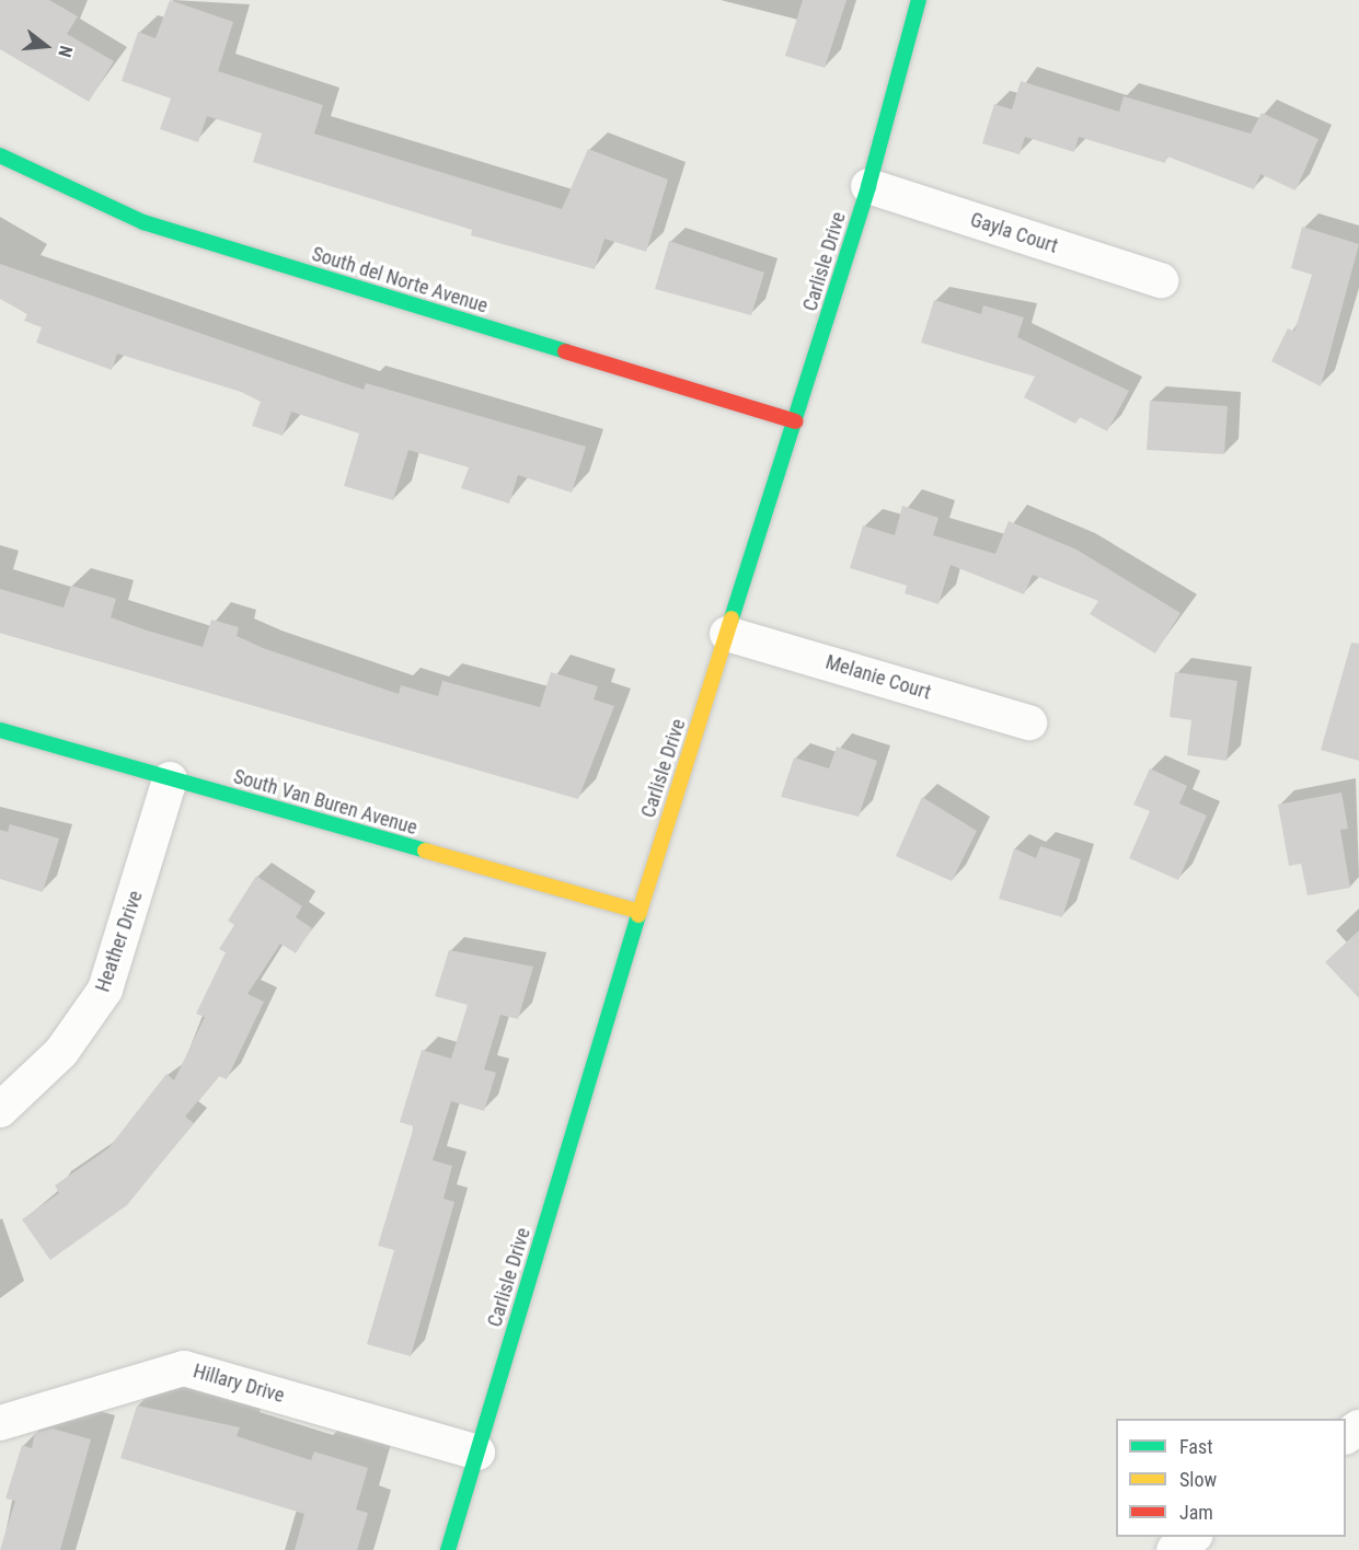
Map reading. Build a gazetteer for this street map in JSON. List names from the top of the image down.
{
  "streets": {
    "street": [
      "Gayla Court",
      "Carlisle Drive",
      "South del Norte Avenue",
      "Melanie Court",
      "South Van Buren Avenue",
      "Heather Drive",
      "Hillary Drive"
    ]
  },
  "crossings": [
    ["Gayla Court", "Carlisle Drive"],
    ["Carlisle Drive", "South del Norte Avenue"],
    ["Carlisle Drive", "Melanie Court"],
    ["Carlisle Drive", "South Van Buren Avenue"],
    ["Carlisle Drive", "Hillary Drive"],
    ["South Van Buren Avenue", "Heather Drive"]
  ],
  "legend": ["Fast", "Slow", "Jam"],
  "north": "right"
}
